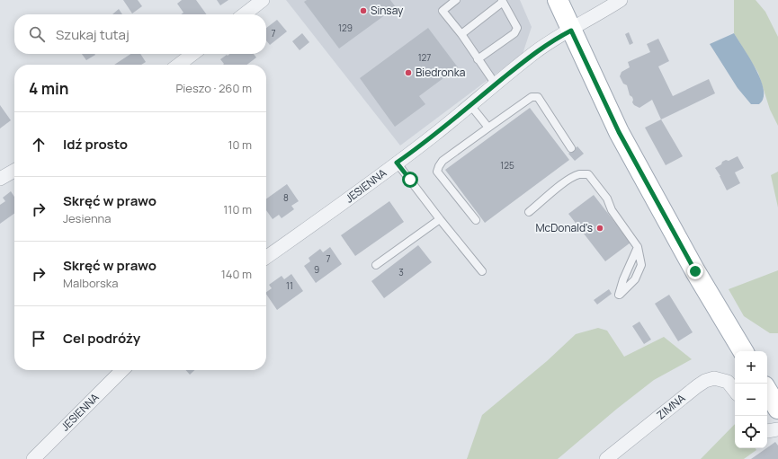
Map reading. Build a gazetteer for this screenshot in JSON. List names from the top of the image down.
{
  "streets": {
    "street": ["JESIENNA", "ZIMNA"]
  },
  "places": ["Sinsay", "Biedronka", "McDonald's"],
  "house_numbers": [
    "129",
    "7",
    "127",
    "125",
    "8",
    "7",
    "9",
    "3",
    "11"
  ],
  "page": {
    "search": "Szukaj tutaj",
    "heading": ["4 min", "Pieszo · 260 m"],
    "list": [
      ["Idź prosto", "10 m"],
      ["Skręć w prawo", "Jesienna", "110 m"],
      ["Skręć w prawo", "Malborska", "140 m"],
      "Cel podróży"
    ],
    "map_buttons": ["+", "−"]
  }
}
